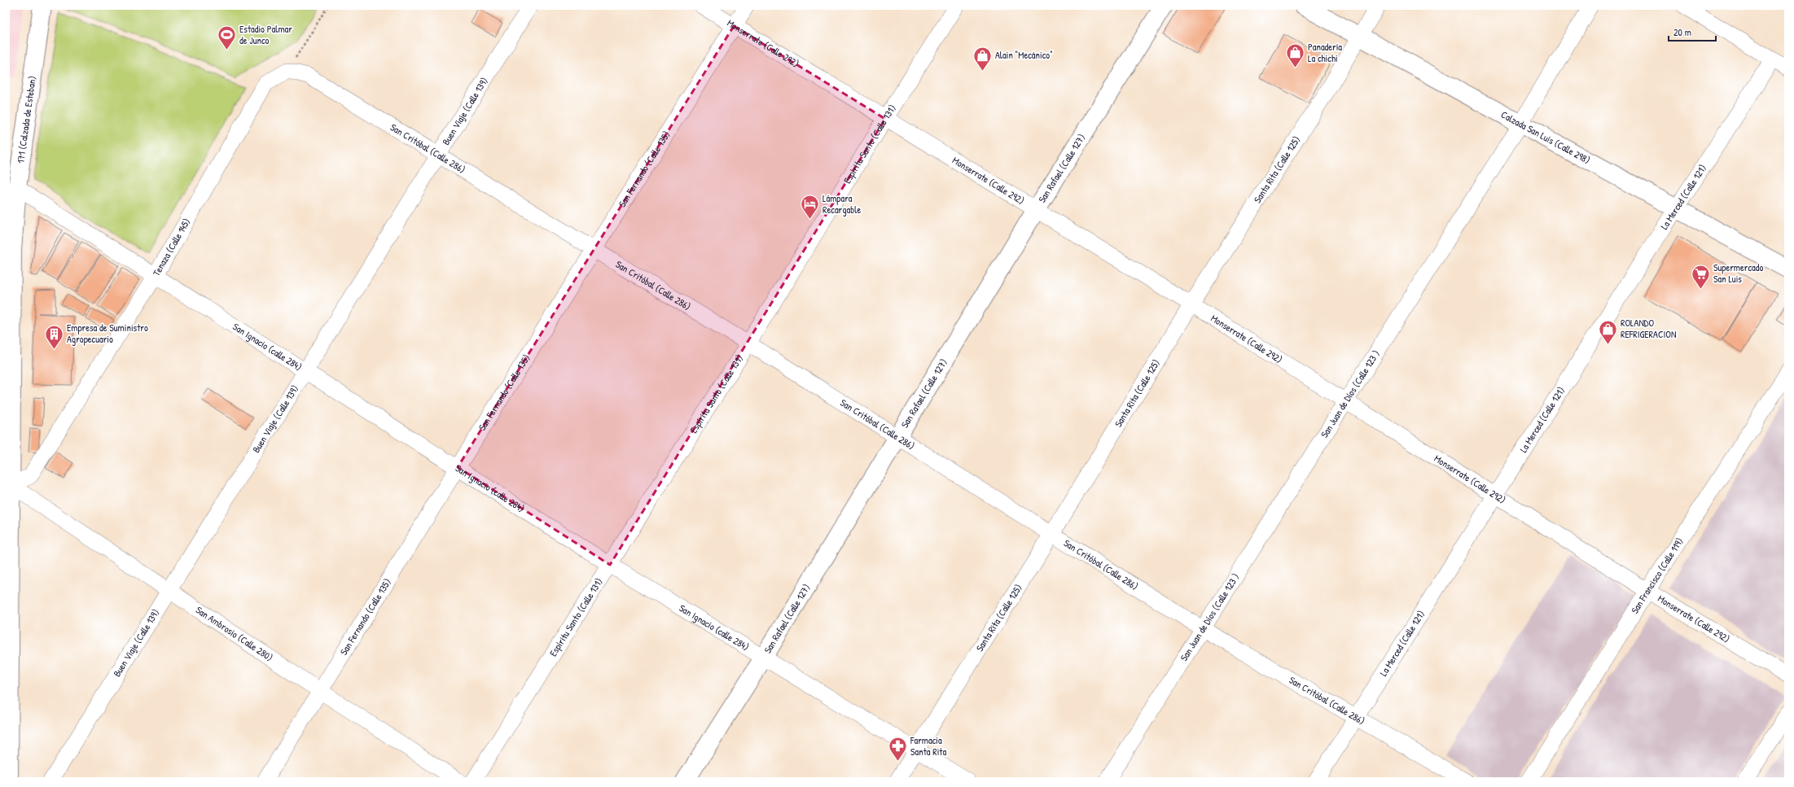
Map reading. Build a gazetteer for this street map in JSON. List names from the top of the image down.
{
  "streets": {
    "main road": ["171 (Calzada de Esteban)", "Calzada San Luis (Calle 298)", "San Rafael (Calle 127)"],
    "street": [
      "Monserrate (Calle 292)",
      "Buen Viaje (Calle 139)",
      "Espíritu Santo (Calle 131)",
      "San Critóbal (Calle 286)",
      "San Fernando (Calle 135)",
      "Santa Rita (Calle 125)",
      "La Merced (Calle 121)",
      "Tenaza (Calle 145)",
      "San Ignacio (calle 284)",
      "San Juan de Díos (Calle 123 )",
      "San Francisco (Calle 119)",
      "San Ambrosio (Calle 280)"
    ]
  },
  "crossings": [
    ["Monserrate (Calle 292)", "Espíritu Santo (Calle 131)"],
    ["Monserrate (Calle 292)", "San Rafael (Calle 127)"],
    ["Monserrate (Calle 292)", "San Fernando (Calle 135)"],
    ["Monserrate (Calle 292)", "Santa Rita (Calle 125)"],
    ["Monserrate (Calle 292)", "La Merced (Calle 121)"],
    ["Monserrate (Calle 292)", "San Juan de Díos (Calle 123 )"],
    ["Monserrate (Calle 292)", "San Francisco (Calle 119)"],
    ["Buen Viaje (Calle 139)", "San Critóbal (Calle 286)"],
    ["Buen Viaje (Calle 139)", "San Ignacio (calle 284)"],
    ["Buen Viaje (Calle 139)", "San Ambrosio (Calle 280)"],
    ["171 (Calzada de Esteban)", "Tenaza (Calle 145)"],
    ["171 (Calzada de Esteban)", "San Ignacio (calle 284)"],
    ["171 (Calzada de Esteban)", "San Ambrosio (Calle 280)"],
    ["Calzada San Luis (Calle 298)", "Santa Rita (Calle 125)"],
    ["Calzada San Luis (Calle 298)", "La Merced (Calle 121)"],
    ["Calzada San Luis (Calle 298)", "San Juan de Díos (Calle 123 )"],
    ["Espíritu Santo (Calle 131)", "San Critóbal (Calle 286)"],
    ["Espíritu Santo (Calle 131)", "San Ignacio (calle 284)"],
    ["San Critóbal (Calle 286)", "San Rafael (Calle 127)"],
    ["San Critóbal (Calle 286)", "San Fernando (Calle 135)"],
    ["San Critóbal (Calle 286)", "Santa Rita (Calle 125)"],
    ["San Critóbal (Calle 286)", "La Merced (Calle 121)"],
    ["San Critóbal (Calle 286)", "Tenaza (Calle 145)"],
    ["San Critóbal (Calle 286)", "San Juan de Díos (Calle 123 )"],
    ["San Rafael (Calle 127)", "San Ignacio (calle 284)"],
    ["San Fernando (Calle 135)", "San Ignacio (calle 284)"],
    ["San Fernando (Calle 135)", "San Ambrosio (Calle 280)"],
    ["Santa Rita (Calle 125)", "San Ignacio (calle 284)"],
    ["Tenaza (Calle 145)", "San Ignacio (calle 284)"],
    ["Tenaza (Calle 145)", "San Ambrosio (Calle 280)"]
  ],
  "places": {
    "sports": ["Estadio Palmar de Junco"],
    "shop": ["Panadería La chichi", "Alain \"Mecánico\"", "ROLANDO REFRIGERACION"],
    "hotel": ["Lámpara Recargable"],
    "supermarket": ["Supermercado San Luis"],
    "building": ["Empresa de Suministro Agropecuario"],
    "pharmacy": ["Farmacia Santa Rita"]
  },
  "scale_bar": "20 m"
}
